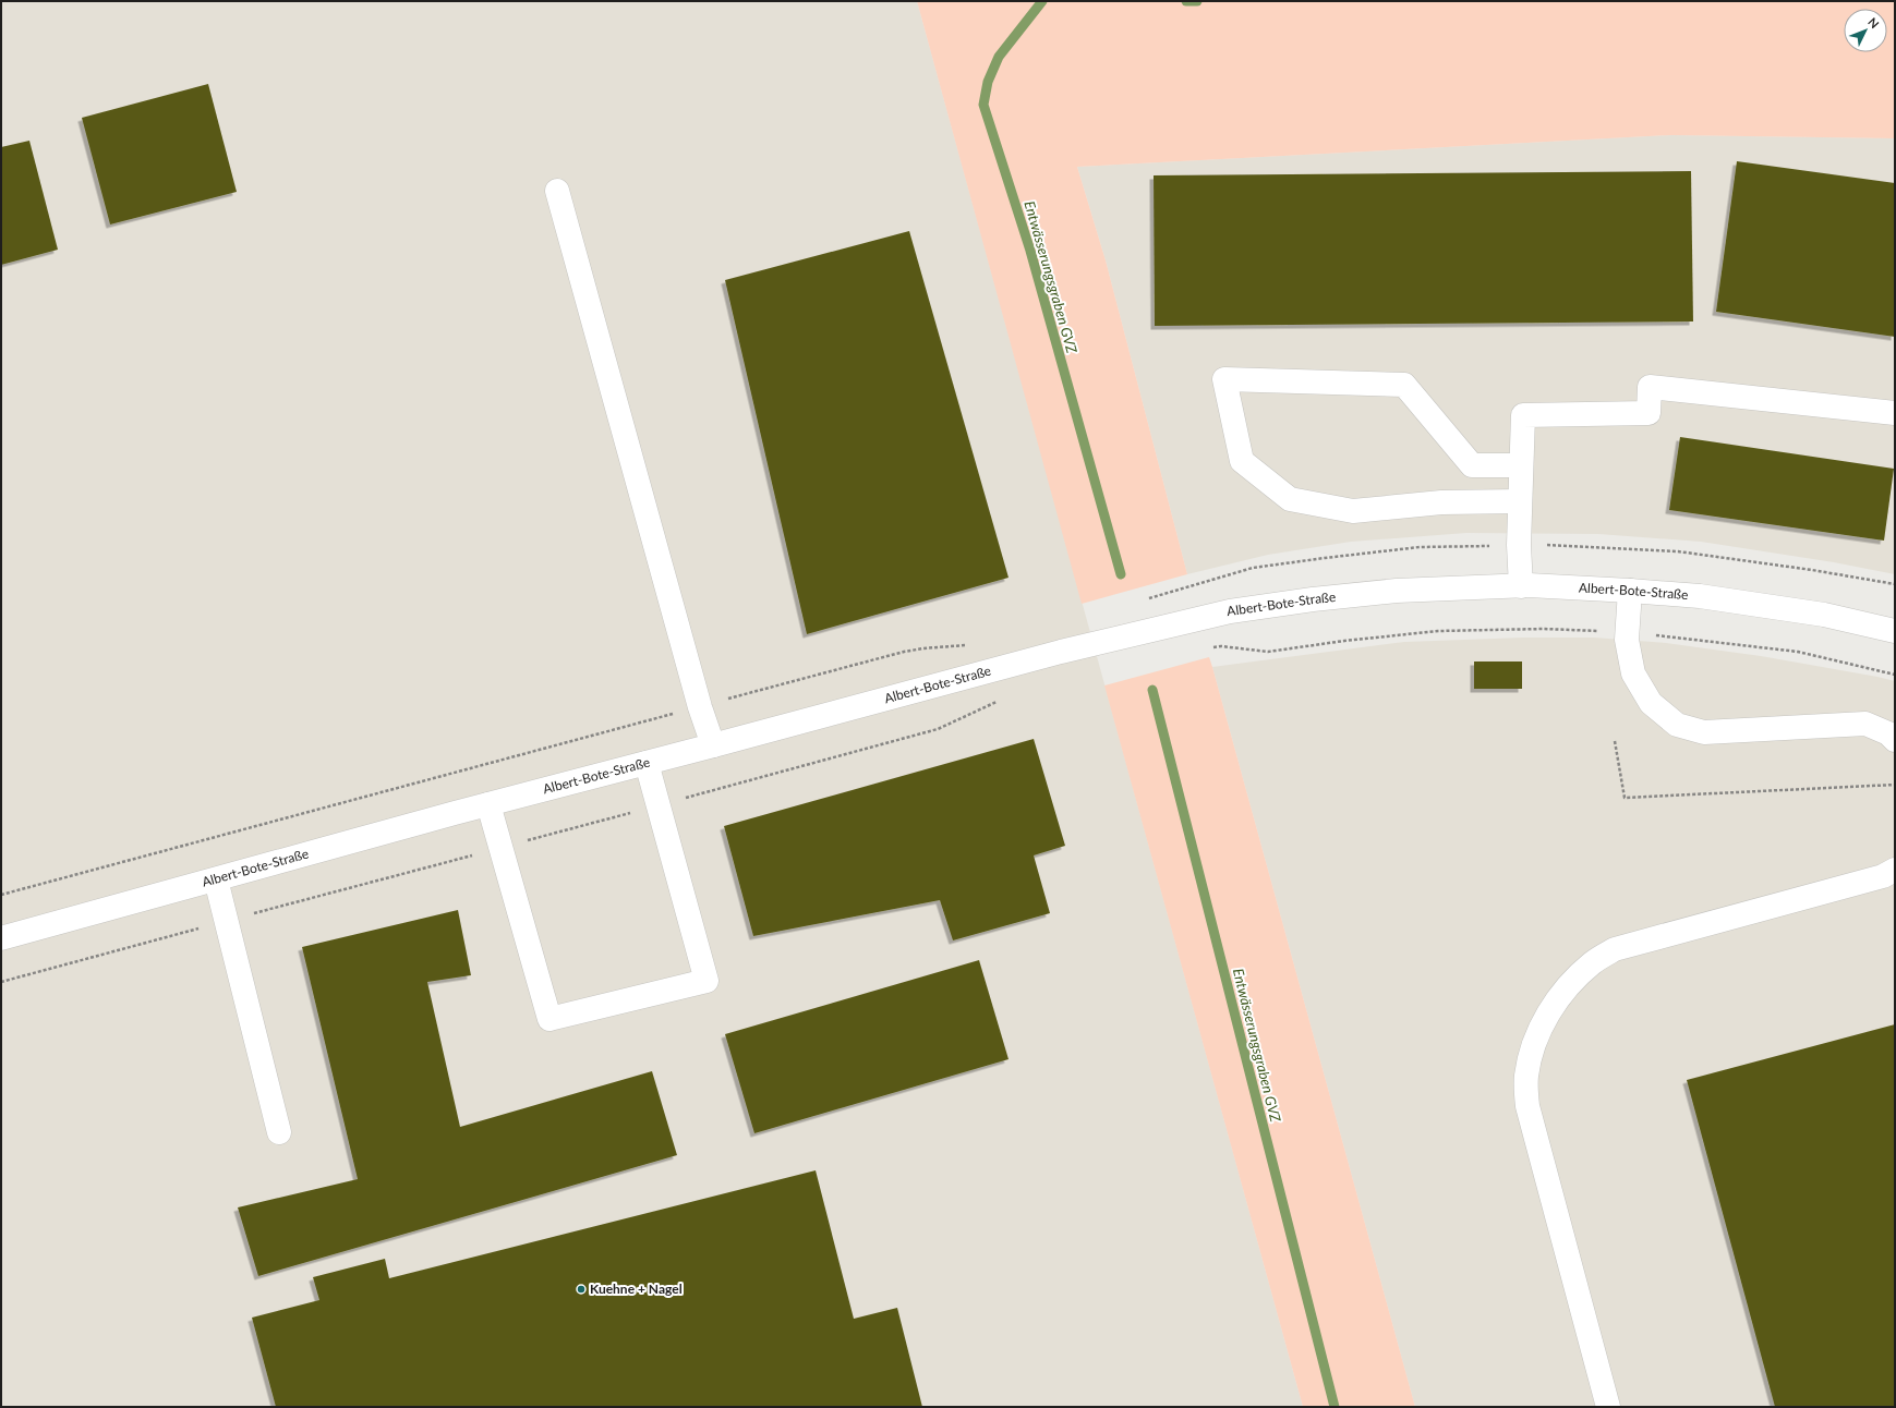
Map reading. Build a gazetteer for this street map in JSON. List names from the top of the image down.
{
  "streets": {
    "street": ["Albert-Bote-Straße"]
  },
  "water": ["Entwässerungsgraben GVZ"],
  "places": ["Kuehne + Nagel"],
  "north": "top right"
}
